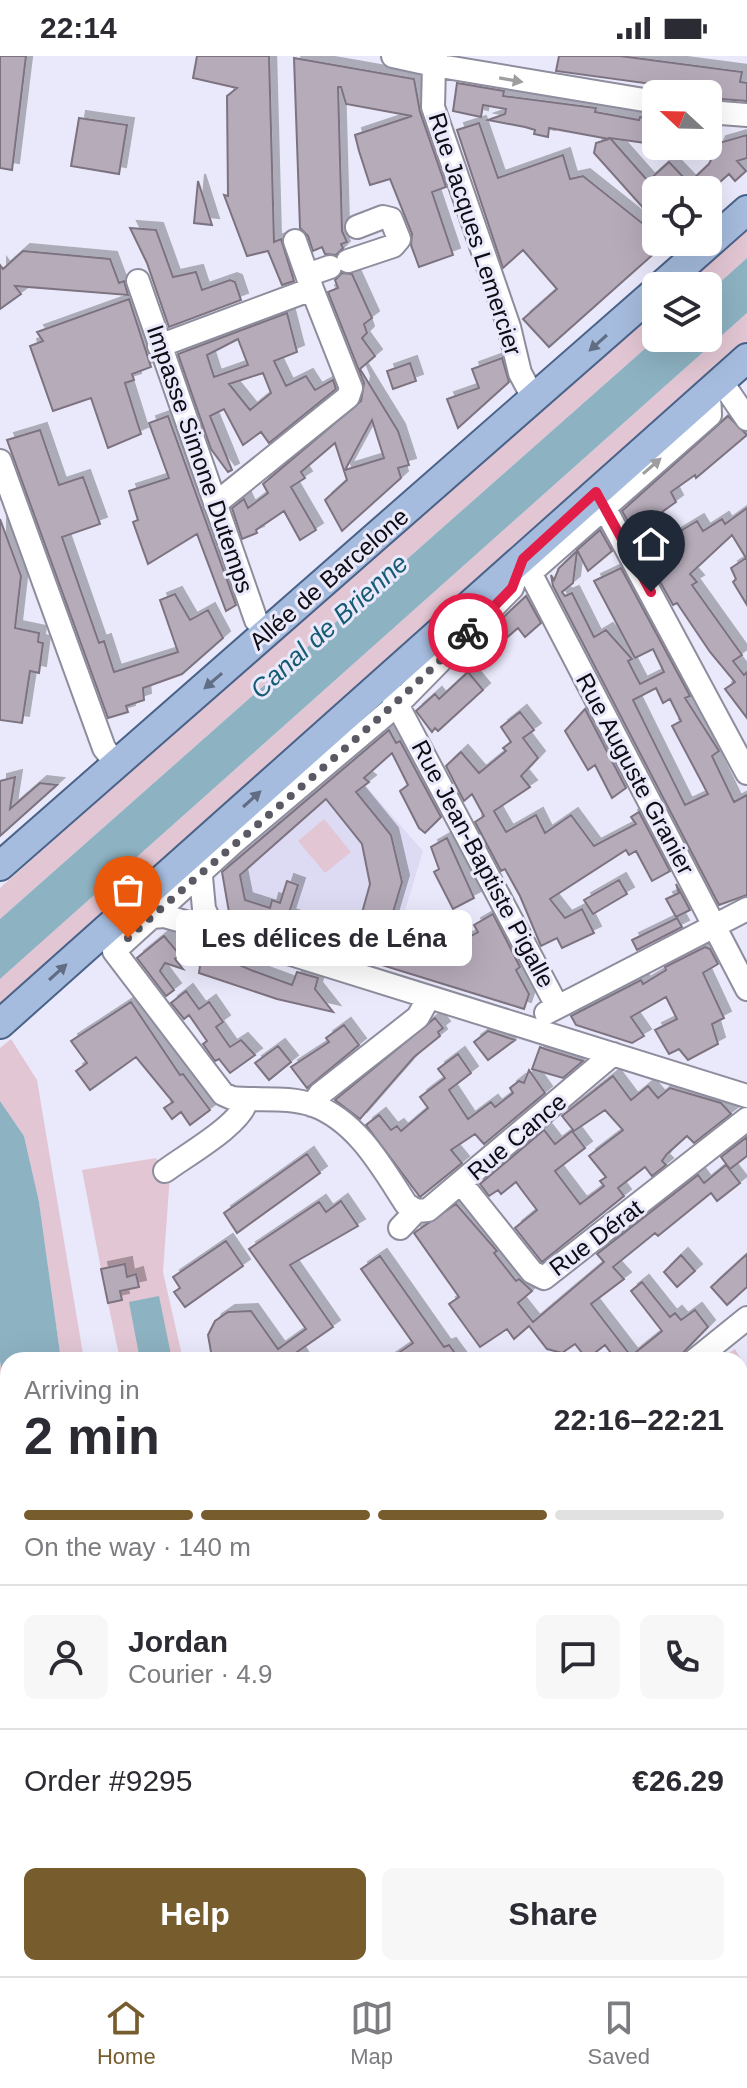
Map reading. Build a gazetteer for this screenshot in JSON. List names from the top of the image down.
{
  "streets": {
    "main road": ["Allée de Barcelone"],
    "street": [
      "Rue Jacques Lemercier",
      "Impasse Simone Dutemps",
      "Rue Auguste Granier",
      "Rue Jean-Baptiste Pigalle",
      "Rue Cance",
      "Rue Dérat"
    ]
  },
  "crossings": [
    ["Rue Jacques Lemercier", "Allée de Barcelone"],
    ["Impasse Simone Dutemps", "Allée de Barcelone"],
    ["Rue Cance", "Rue Dérat"]
  ],
  "water": ["Canal de Brienne"],
  "places": ["Les délices de Léna"],
  "north": "left",
  "page": {
    "status": "22:14",
    "bubble": "Les délices de Léna",
    "heading": ["2 min", "Arriving in", "22:16–22:21"],
    "panel": [
      "Jordan",
      "Courier · 4.9",
      "Order #9295",
      "€26.29"
    ],
    "bar": "On the way · 140 m",
    "buttons": ["Help", "Share"],
    "tabs": ["Home", "Map", "Saved"]
  }
}
